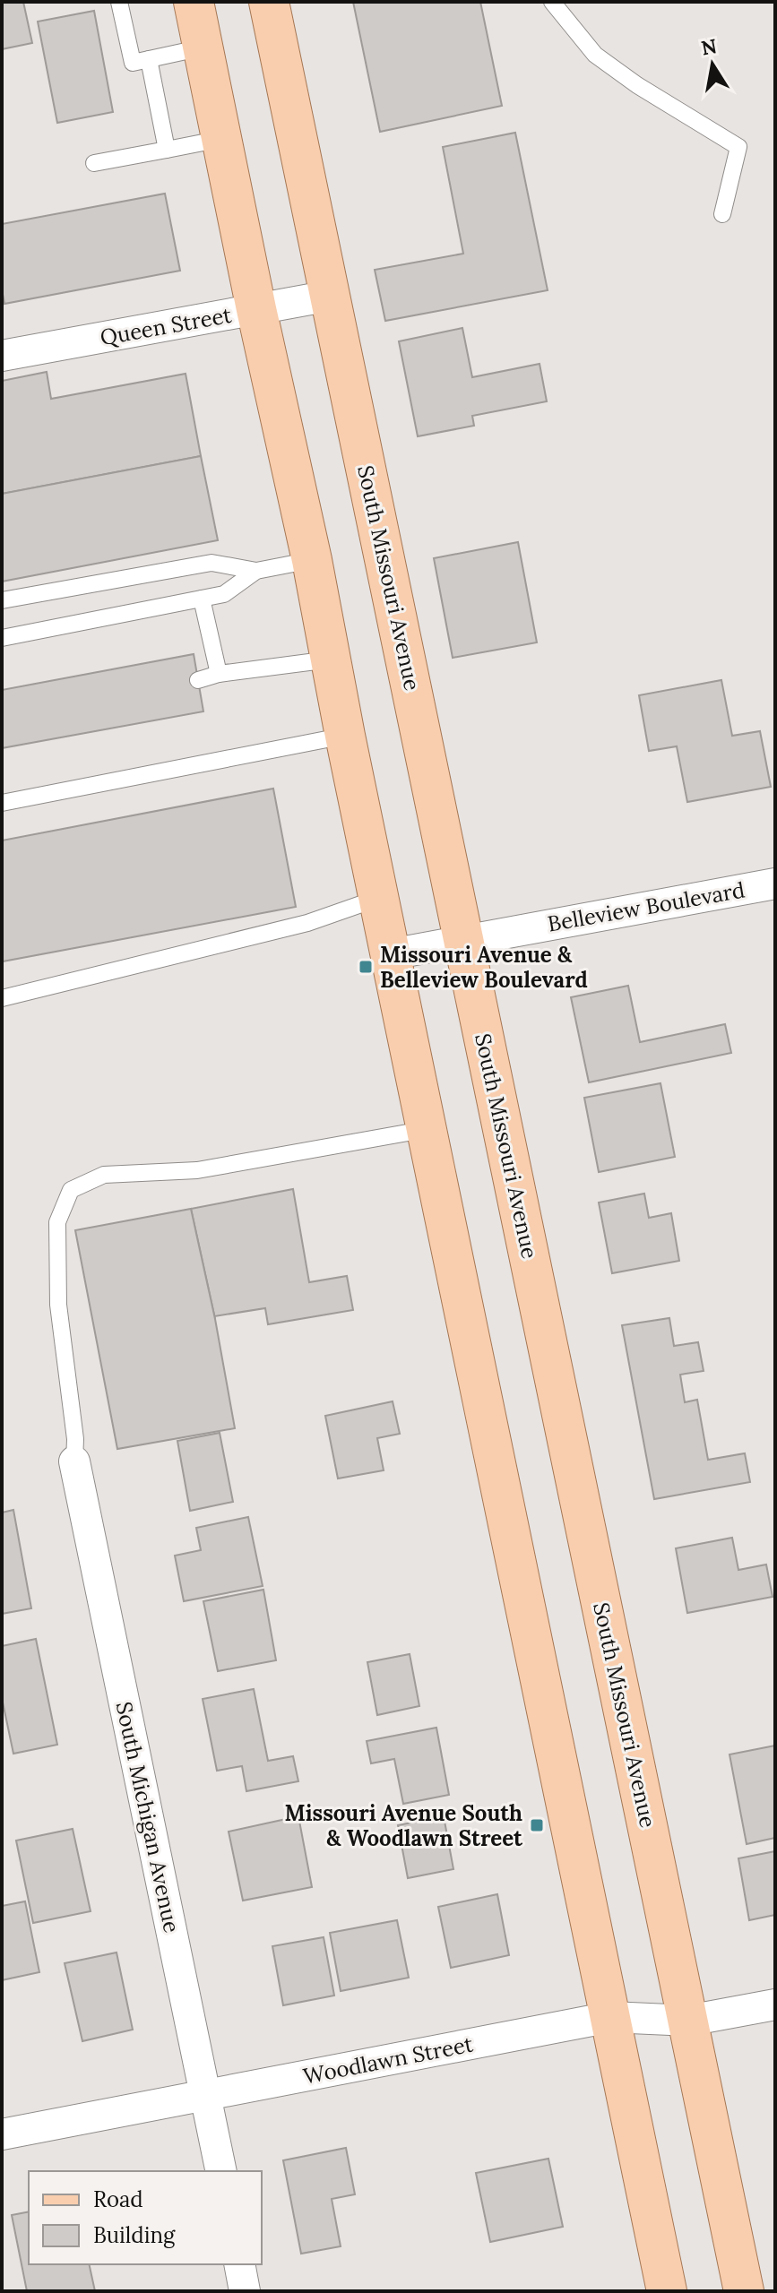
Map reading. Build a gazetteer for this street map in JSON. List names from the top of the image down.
{
  "streets": {
    "main road": ["South Missouri Avenue"],
    "street": [
      "Queen Street",
      "Belleview Boulevard",
      "South Michigan Avenue",
      "Woodlawn Street"
    ]
  },
  "crossings": [
    ["Queen Street", "South Missouri Avenue"],
    ["South Missouri Avenue", "Belleview Boulevard"],
    ["South Missouri Avenue", "Woodlawn Street"],
    ["South Michigan Avenue", "Woodlawn Street"]
  ],
  "places": {
    "transit": ["Missouri Avenue & Belleview Boulevard", "Missouri Avenue South & Woodlawn Street"]
  },
  "legend": ["Road", "Building"],
  "north": "top"
}
